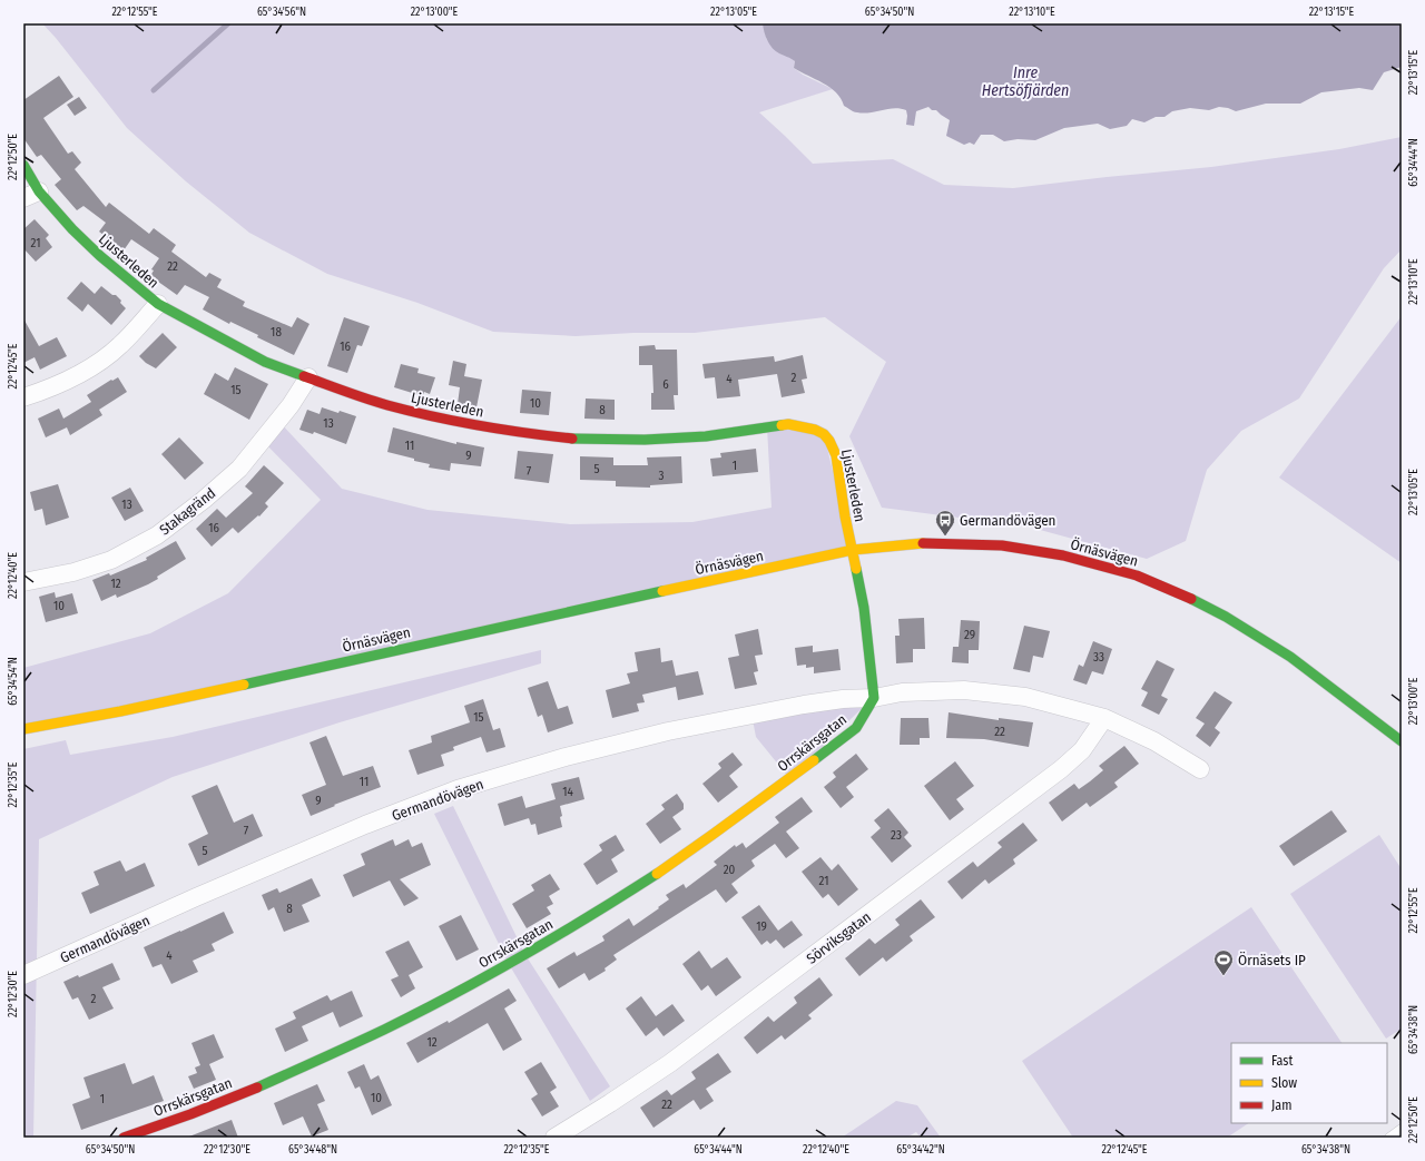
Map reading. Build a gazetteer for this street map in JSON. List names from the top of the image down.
{
  "streets": {
    "street": [
      "Ljusterleden",
      "Stakagränd",
      "Örnäsvägen",
      "Orrskärsgatan",
      "Germandövägen",
      "Sörviksgatan"
    ]
  },
  "crossings": [
    ["Ljusterleden", "Stakagränd"],
    ["Ljusterleden", "Örnäsvägen"],
    ["Orrskärsgatan", "Germandövägen"],
    ["Germandövägen", "Sörviksgatan"]
  ],
  "water": ["Inre Hertsöfjärden"],
  "places": {
    "bus stop": ["Germandövägen"],
    "sports": ["Örnäsets IP"]
  },
  "house_numbers": [
    "21",
    "22",
    "18",
    "16",
    "2",
    "4",
    "6",
    "15",
    "10",
    "8",
    "13",
    "11",
    "9",
    "1",
    "5",
    "7",
    "3",
    "13",
    "16",
    "12",
    "10",
    "29",
    "33",
    "15",
    "22",
    "11",
    "14",
    "9",
    "7",
    "23",
    "5",
    "20",
    "21",
    "8",
    "19",
    "4",
    "2",
    "12",
    "10",
    "1",
    "22"
  ],
  "legend": ["Fast", "Slow", "Jam"],
  "coordinates": [
    "22°12'55\"E",
    "65°34'56\"N",
    "22°13'00\"E",
    "22°13'05\"E",
    "65°34'50\"N",
    "22°13'10\"E",
    "22°13'15\"E",
    "22°12'50\"E",
    "65°34'44\"N",
    "22°12'45\"E",
    "22°12'40\"E",
    "65°34'54\"N",
    "22°12'35\"E",
    "22°12'30\"E",
    "65°34'38\"N",
    "65°34'48\"N",
    "65°34'42\"N"
  ]
}
